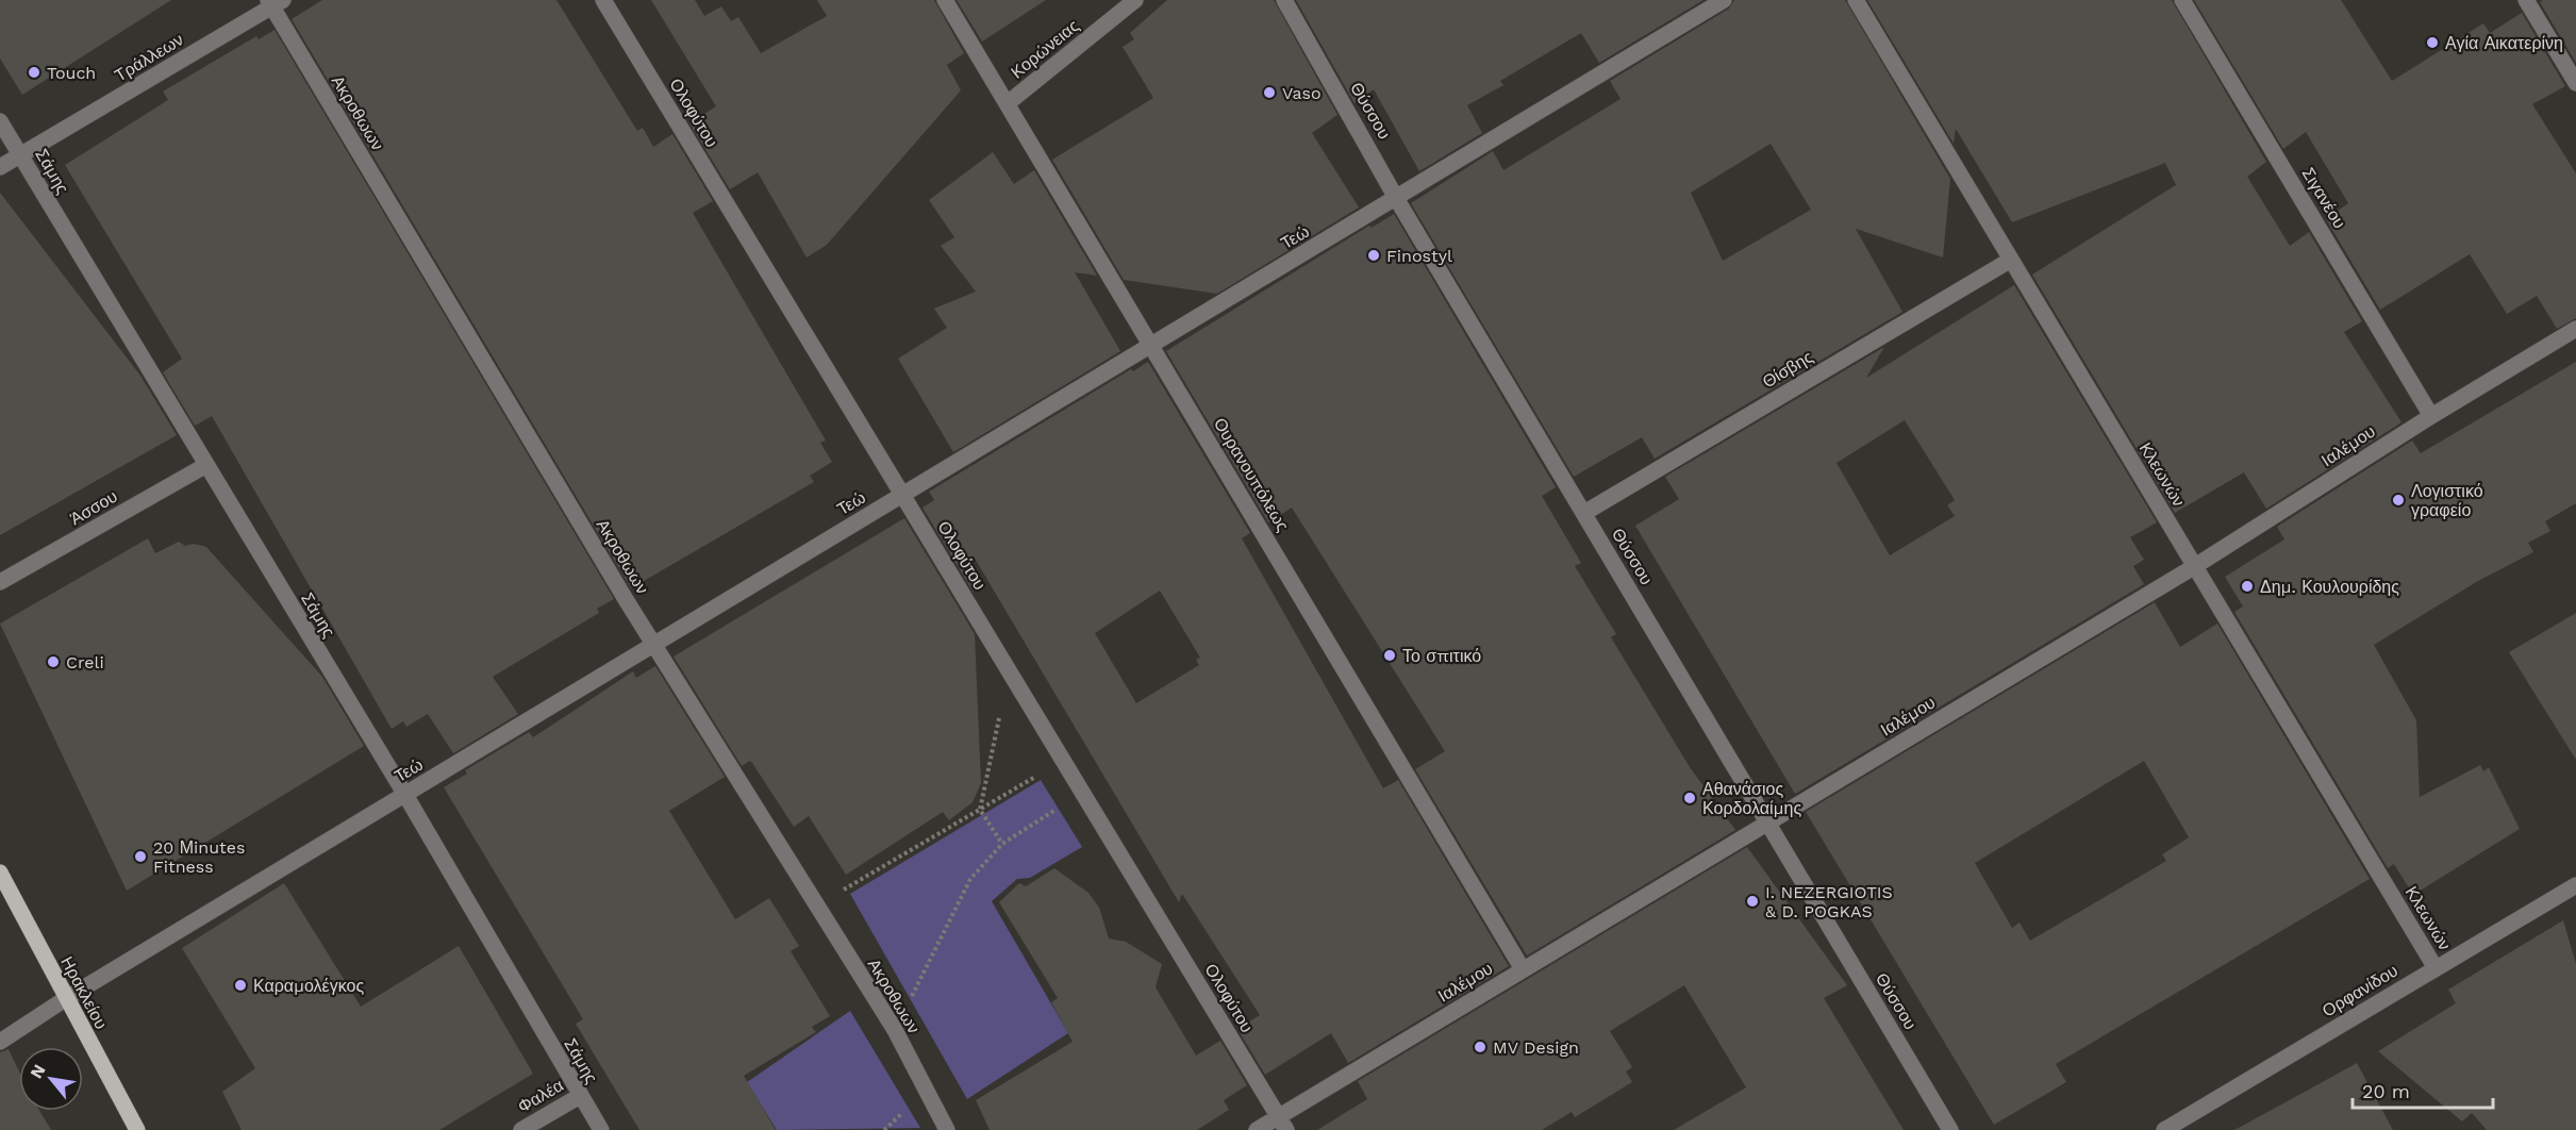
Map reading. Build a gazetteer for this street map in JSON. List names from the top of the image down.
{
  "streets": {
    "main road": ["Ηρακλείου"],
    "street": [
      "Κορώνειας",
      "Τράλλεων",
      "Θύσσου",
      "Ακροθωων",
      "Ολοφύτου",
      "Σάμης",
      "Σιγανέου",
      "Τεώ",
      "Θίσβης",
      "Ιαλέμου",
      "Ουρανουπόλεως",
      "Κλεωνών",
      "Άσσου",
      "Ορφανίδου",
      "Φαλέα"
    ]
  },
  "crossings": [
    ["Κορώνειας", "Ουρανουπόλεως"],
    ["Τράλλεων", "Ακροθωων"],
    ["Τράλλεων", "Σάμης"],
    ["Θύσσου", "Τεώ"],
    ["Θύσσου", "Θίσβης"],
    ["Θύσσου", "Ιαλέμου"],
    ["Ακροθωων", "Τεώ"],
    ["Ολοφύτου", "Τεώ"],
    ["Ολοφύτου", "Ιαλέμου"],
    ["Σάμης", "Τεώ"],
    ["Σάμης", "Άσσου"],
    ["Σάμης", "Φαλέα"],
    ["Σιγανέου", "Ιαλέμου"],
    ["Τεώ", "Ουρανουπόλεως"],
    ["Τεώ", "Ηρακλείου"],
    ["Θίσβης", "Κλεωνών"],
    ["Ιαλέμου", "Ουρανουπόλεως"],
    ["Ιαλέμου", "Κλεωνών"],
    ["Κλεωνών", "Ορφανίδου"]
  ],
  "places": [
    "Αγία Αικατερίνη",
    "Touch",
    "Vaso",
    "Finostyl",
    "Λογιστικό γραφείο",
    "Δημ. Κουλουρίδης",
    "Το σπιτικό",
    "Creli",
    "Αθανάσιος Κορδολαίμης",
    "20 Μinutes Fitness",
    "I. NEZERGIOTIS & D. POGKAS",
    "Καραμολέγκος",
    "MV Design"
  ],
  "scale_bar": "20 m",
  "north": "top left"
}
